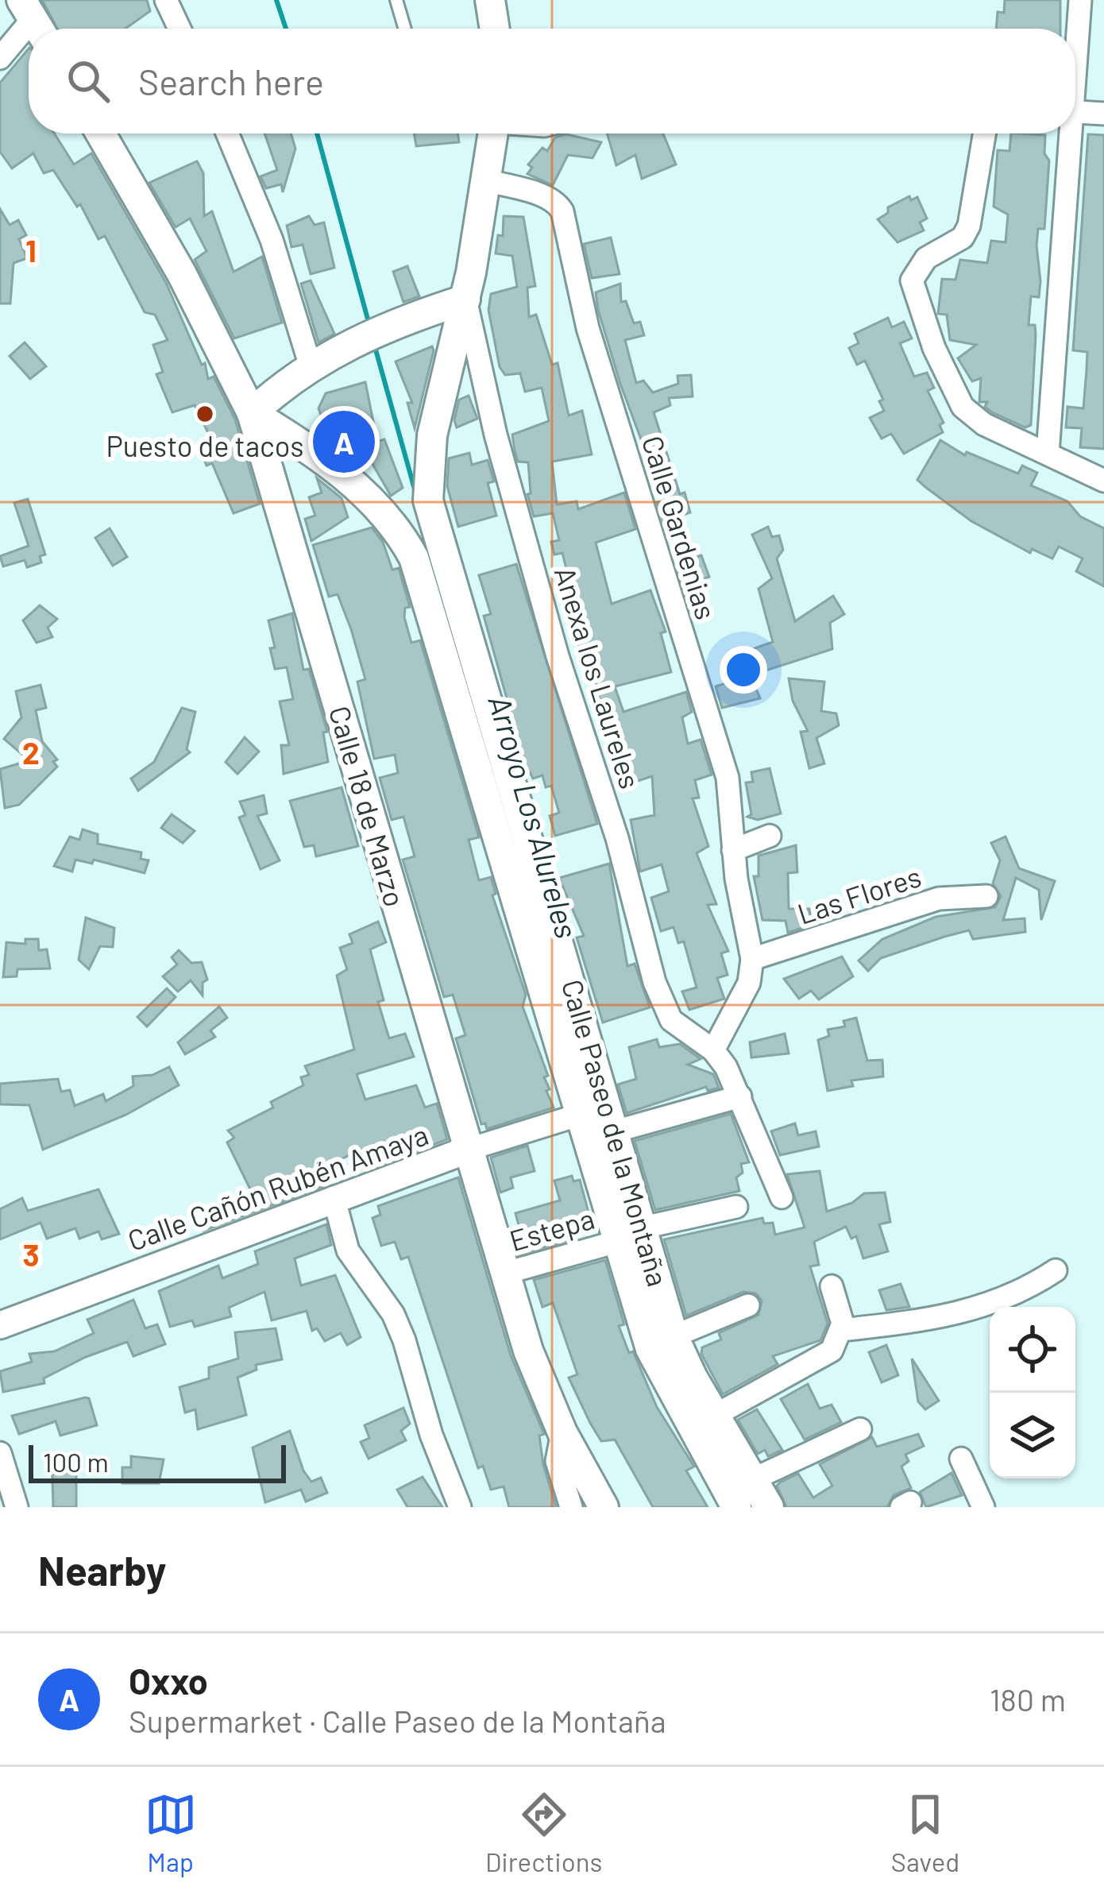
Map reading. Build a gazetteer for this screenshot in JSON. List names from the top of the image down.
{
  "streets": {
    "main road": ["Calle 18 de Marzo", "Calle Paseo de la Montaña"],
    "street": [
      "Calle Gardenias",
      "Anexa los Laureles",
      "Las Flores",
      "Calle Cañón Rubén Amaya",
      "Estepa"
    ]
  },
  "crossings": [
    ["Calle Gardenias", "Anexa los Laureles"],
    ["Calle Gardenias", "Las Flores"],
    ["Calle Gardenias", "Calle Paseo de la Montaña"],
    ["Anexa los Laureles", "Calle Paseo de la Montaña"],
    ["Calle 18 de Marzo", "Calle Paseo de la Montaña"],
    ["Calle 18 de Marzo", "Calle Cañón Rubén Amaya"],
    ["Calle 18 de Marzo", "Estepa"],
    ["Calle Paseo de la Montaña", "Calle Cañón Rubén Amaya"],
    ["Calle Paseo de la Montaña", "Estepa"]
  ],
  "water": ["Arroyo Los Alureles"],
  "places": ["Puesto de tacos"],
  "scale_bar": "100 m",
  "page": {
    "search": "Search here",
    "pins": "A",
    "scale": "100 m",
    "heading": "Nearby",
    "list": [
      {
        "mark": "A",
        "name": "Oxxo",
        "note": "Supermarket · Calle Paseo de la Montaña",
        "value": "180 m"
      }
    ],
    "nav": ["Map", "Directions", "Saved"]
  },
  "grid": {
    "rows": ["1", "2", "3"]
  }
}
